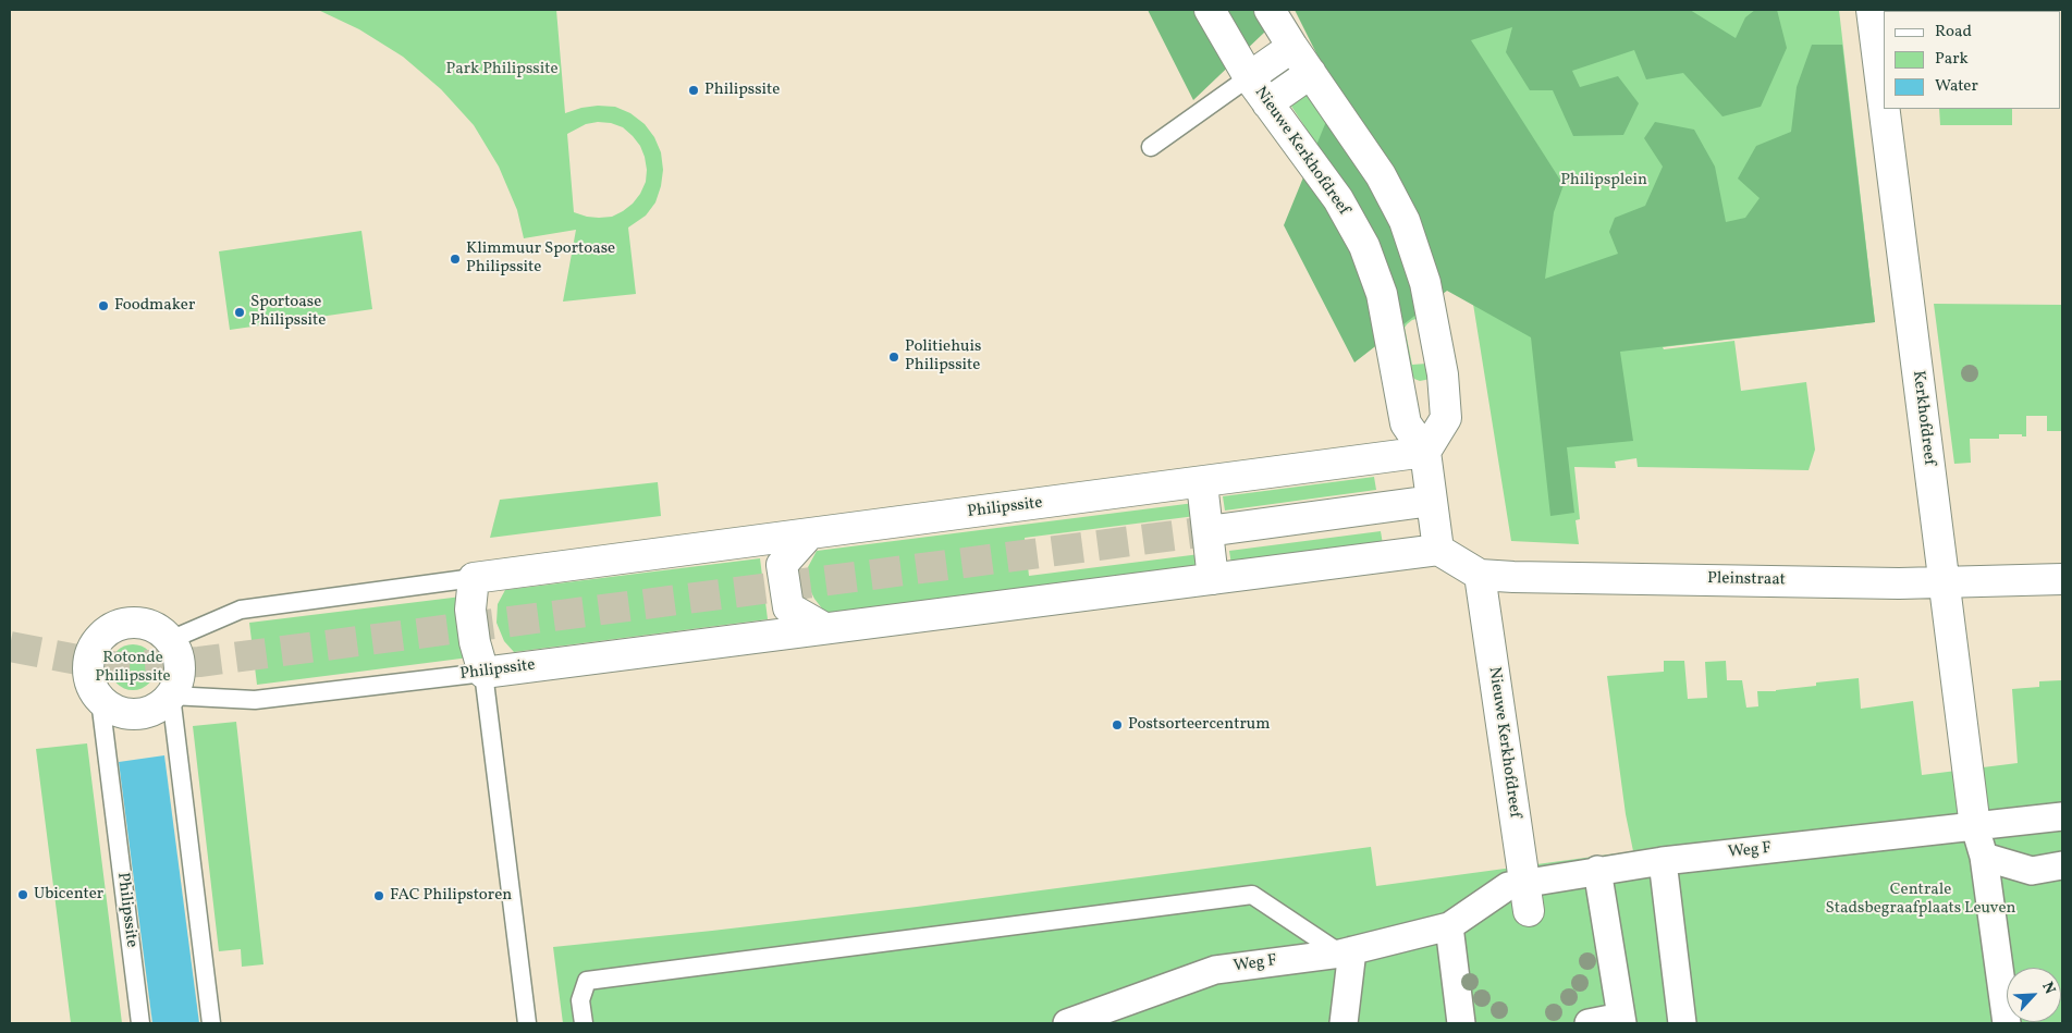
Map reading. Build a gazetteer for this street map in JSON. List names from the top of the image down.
{
  "streets": {
    "street": [
      "Nieuwe Kerkhofdreef",
      "Kerkhofdreef",
      "Philipssite",
      "Pleinstraat",
      "Weg F"
    ]
  },
  "crossings": [
    ["Nieuwe Kerkhofdreef", "Philipssite"],
    ["Nieuwe Kerkhofdreef", "Pleinstraat"],
    ["Nieuwe Kerkhofdreef", "Weg F"],
    ["Kerkhofdreef", "Pleinstraat"],
    ["Kerkhofdreef", "Weg F"],
    ["Philipssite", "Pleinstraat"]
  ],
  "parks": [
    "Park Philipssite",
    "Philipsplein",
    "Rotonde Philipssite",
    "Centrale Stadsbegraafplaats Leuven"
  ],
  "places": [
    "Philipssite",
    "Klimmuur Sportoase Philipssite",
    "Foodmaker",
    "Sportoase Philipssite",
    "Politiehuis Philipssite",
    "Postsorteercentrum",
    "Ubicenter",
    "FAC Philipstoren"
  ],
  "legend": ["Road", "Park", "Water"],
  "north": "top right"
}
